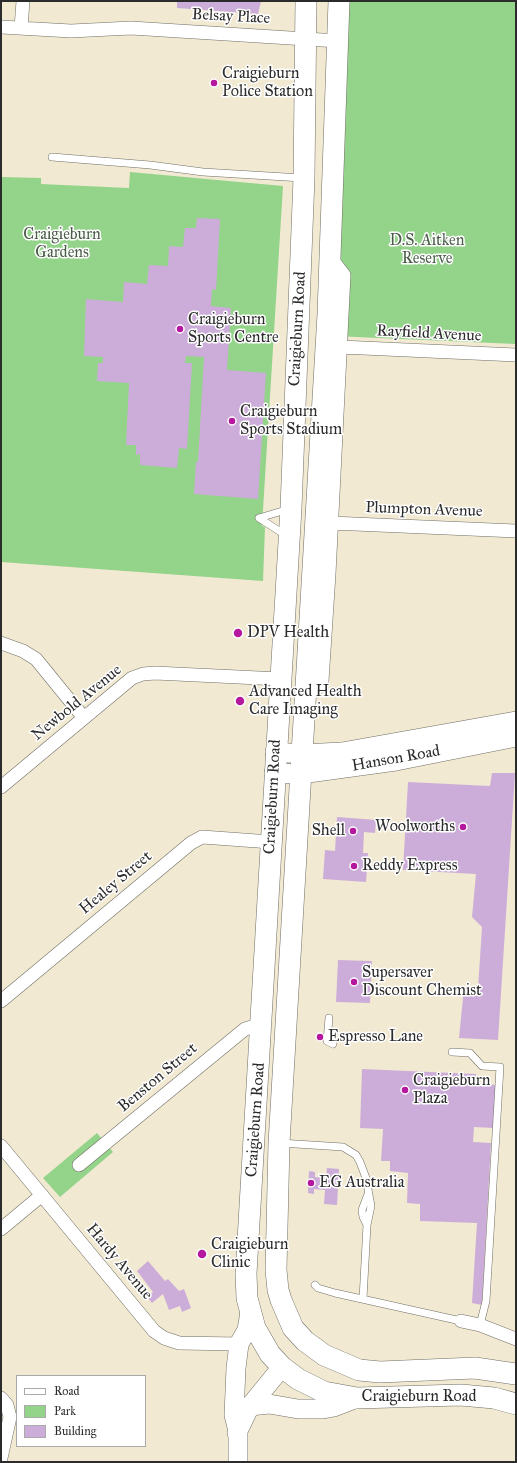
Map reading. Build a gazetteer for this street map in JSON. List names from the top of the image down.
{
  "streets": {
    "main road": ["Craigieburn Road"],
    "street": [
      "Belsay Place",
      "Rayfield Avenue",
      "Plumpton Avenue",
      "Newbold Avenue",
      "Hanson Road",
      "Healey Street",
      "Benston Street",
      "Hardy Avenue"
    ]
  },
  "crossings": [
    ["Belsay Place", "Craigieburn Road"],
    ["Craigieburn Road", "Newbold Avenue"],
    ["Craigieburn Road", "Hanson Road"],
    ["Craigieburn Road", "Healey Street"],
    ["Craigieburn Road", "Benston Street"]
  ],
  "parks": ["Craigieburn Gardens", "D.S. Aitken Reserve"],
  "places": [
    "Craigieburn Police Station",
    "Craigieburn Sports Centre",
    "Craigieburn Sports Stadium",
    "DPV Health",
    "Advanced Health Care Imaging",
    "Woolworths",
    "Shell",
    "Reddy Express",
    "Supersaver Discount Chemist",
    "Espresso Lane",
    "Craigieburn Plaza",
    "EG Australia",
    "Craigieburn Clinic"
  ],
  "legend": ["Road", "Park", "Building"]
}
